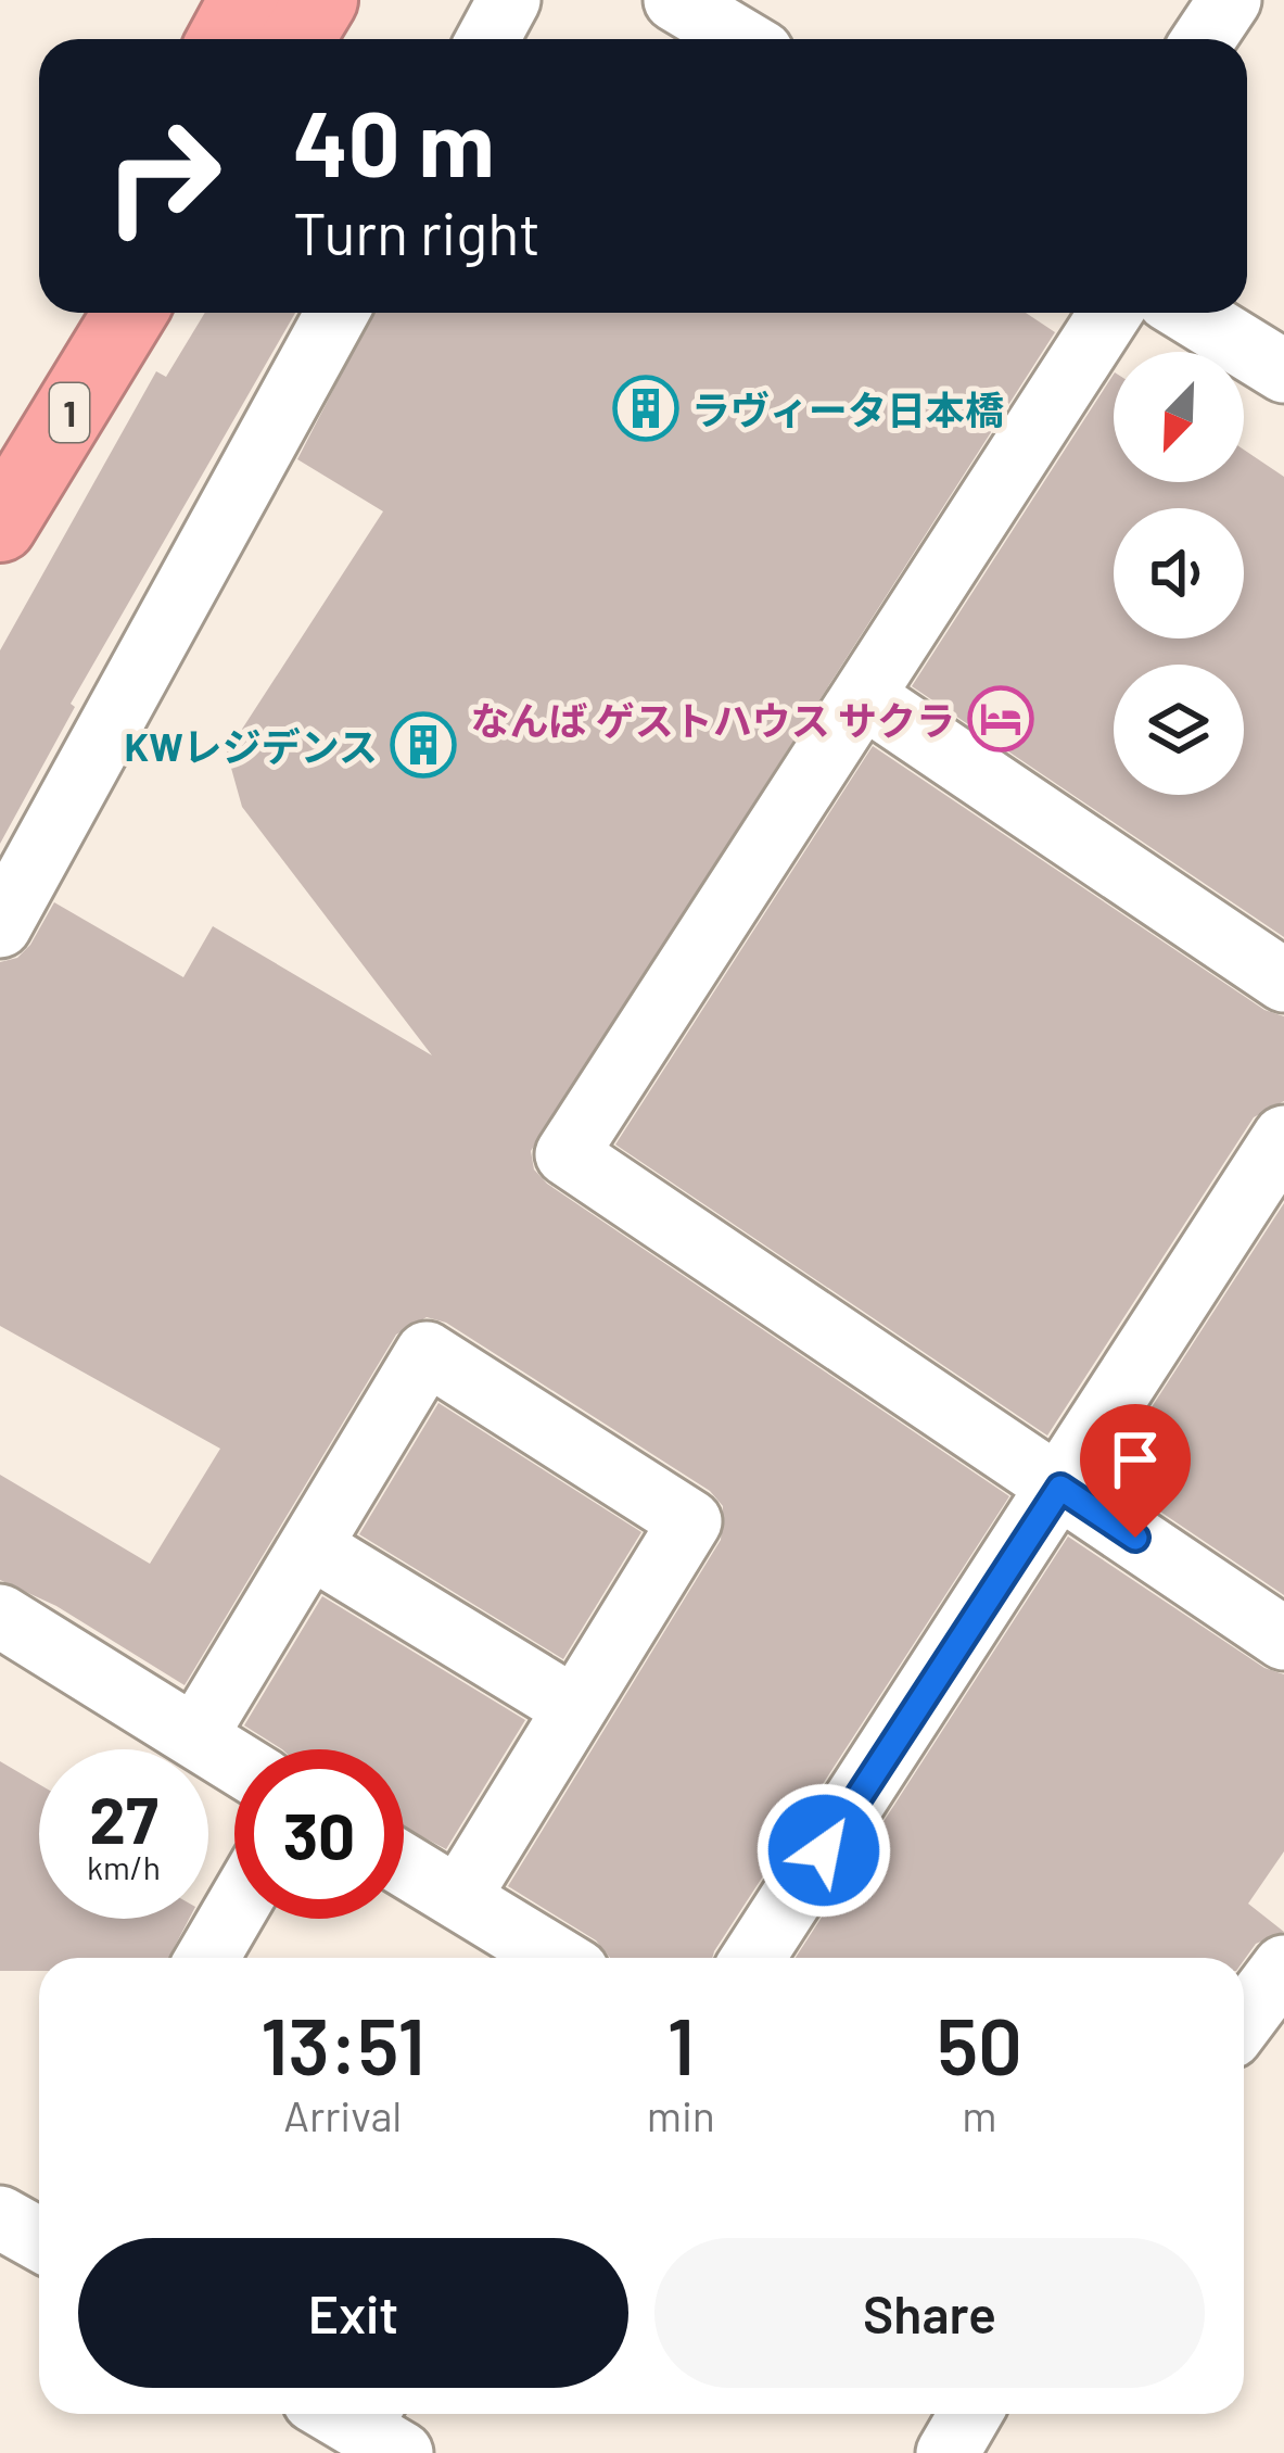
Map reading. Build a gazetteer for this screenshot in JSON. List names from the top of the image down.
{
  "streets": {
    "highway": ["1"]
  },
  "places": {
    "building": ["ラヴィータ日本橋", "KWレジデンス"],
    "hotel": ["なんば ゲストハウス サクラ"]
  },
  "north": "bottom left",
  "page": {
    "turn": ["40 m", "Turn right"],
    "speed": "27 km/h",
    "limit": "30",
    "eta": [
      "13:51",
      "Arrival",
      "1",
      "min",
      "50",
      "m"
    ],
    "buttons": ["Exit", "Share"]
  }
}
